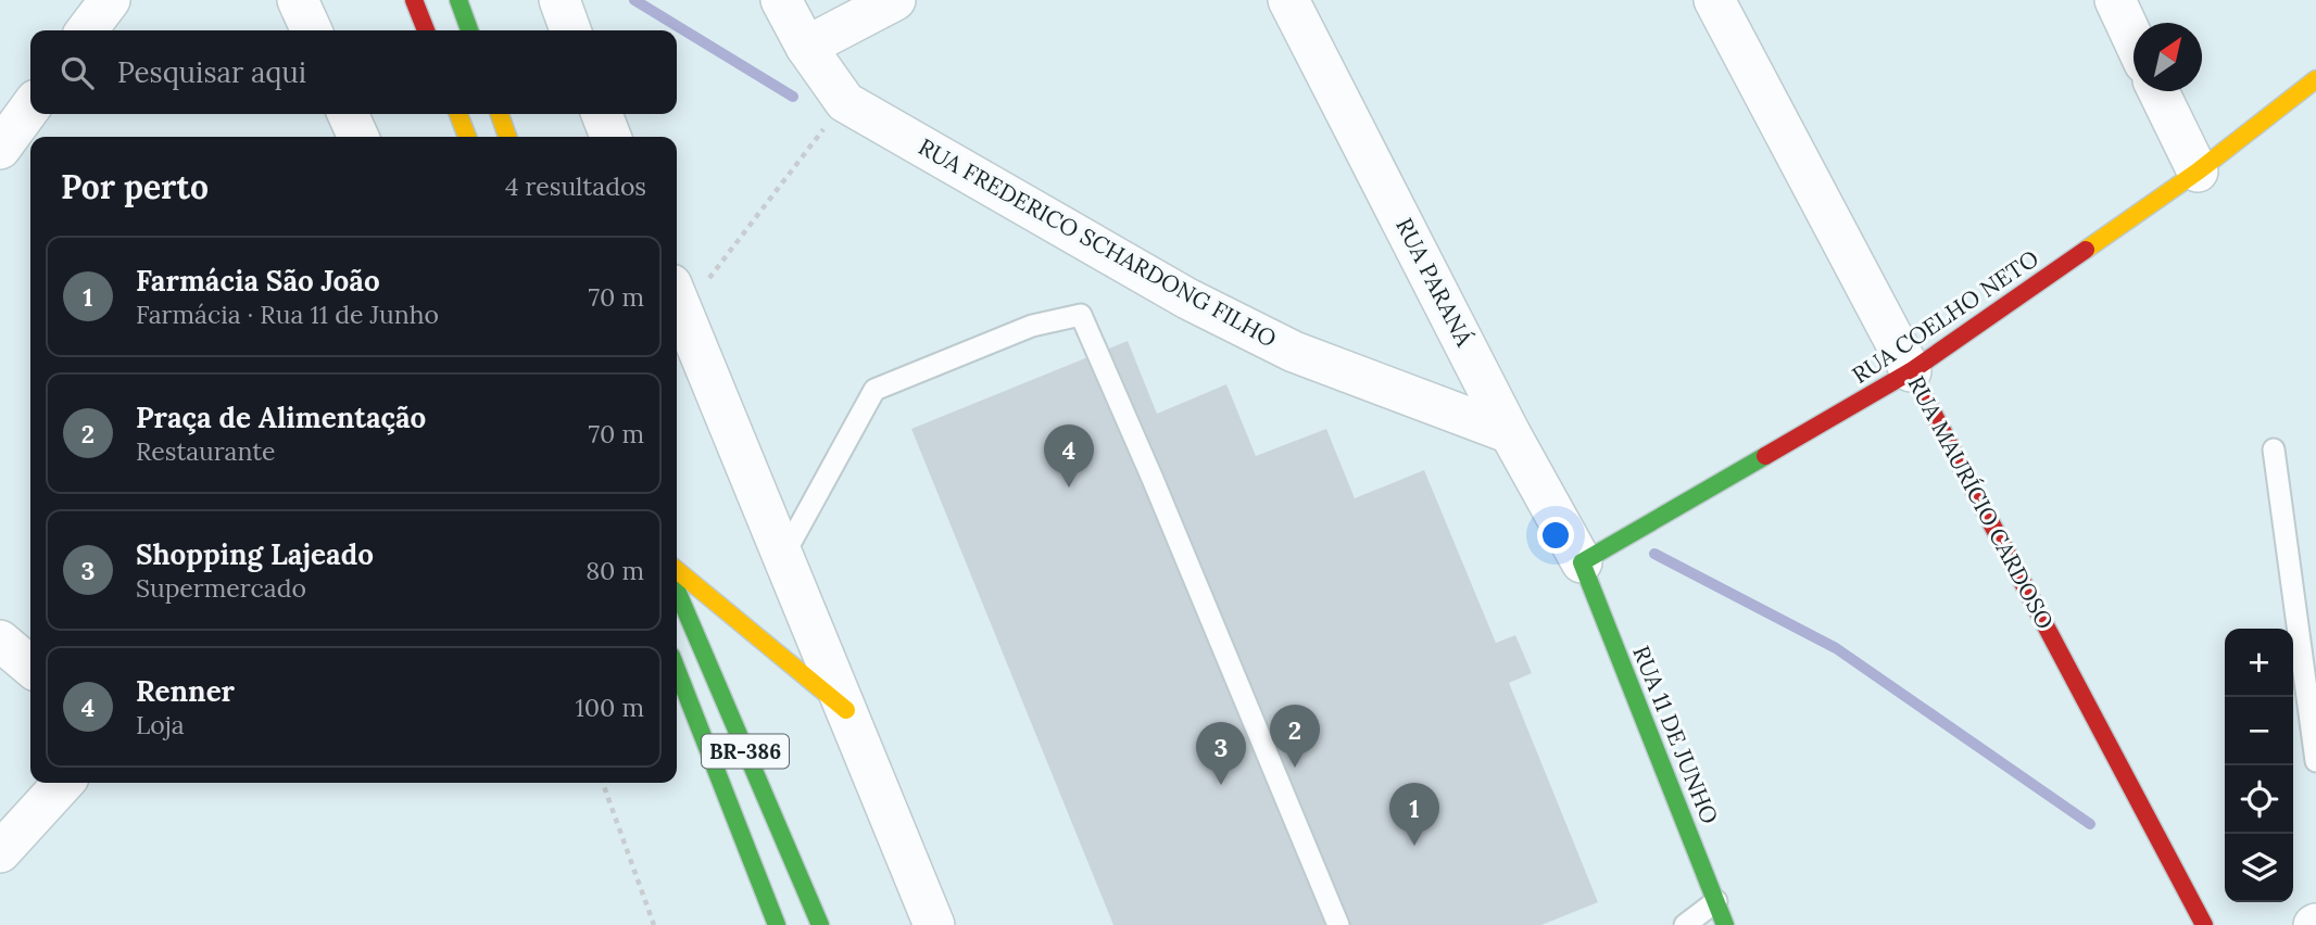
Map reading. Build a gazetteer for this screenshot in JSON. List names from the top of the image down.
{
  "streets": {
    "main road": [
      "RUA COELHO NETO",
      "RUA MAURÍCIO CARDOSO",
      "RUA 11 DE JUNHO",
      "BR-386"
    ],
    "street": ["RUA FREDERICO SCHARDONG FILHO", "RUA PARANÁ"]
  },
  "crossings": [
    ["RUA FREDERICO SCHARDONG FILHO", "RUA PARANÁ"],
    ["RUA PARANÁ", "RUA COELHO NETO"],
    ["RUA PARANÁ", "RUA 11 DE JUNHO"],
    ["RUA COELHO NETO", "RUA MAURÍCIO CARDOSO"],
    ["RUA COELHO NETO", "RUA 11 DE JUNHO"]
  ],
  "north": "top right",
  "page": {
    "search": "Pesquisar aqui",
    "heading": ["Por perto", "4 resultados"],
    "list": [
      {
        "mark": "1",
        "name": "Farmácia São João",
        "note": "Farmácia · Rua 11 de Junho",
        "value": "70 m"
      },
      {
        "mark": "2",
        "name": "Praça de Alimentação",
        "note": "Restaurante",
        "value": "70 m"
      },
      {
        "mark": "3",
        "name": "Shopping Lajeado",
        "note": "Supermercado",
        "value": "80 m"
      },
      {
        "mark": "4",
        "name": "Renner",
        "note": "Loja",
        "value": "100 m"
      }
    ],
    "pins": [
      "4",
      "2",
      "3",
      "1"
    ],
    "map_buttons": ["+", "−"]
  }
}
